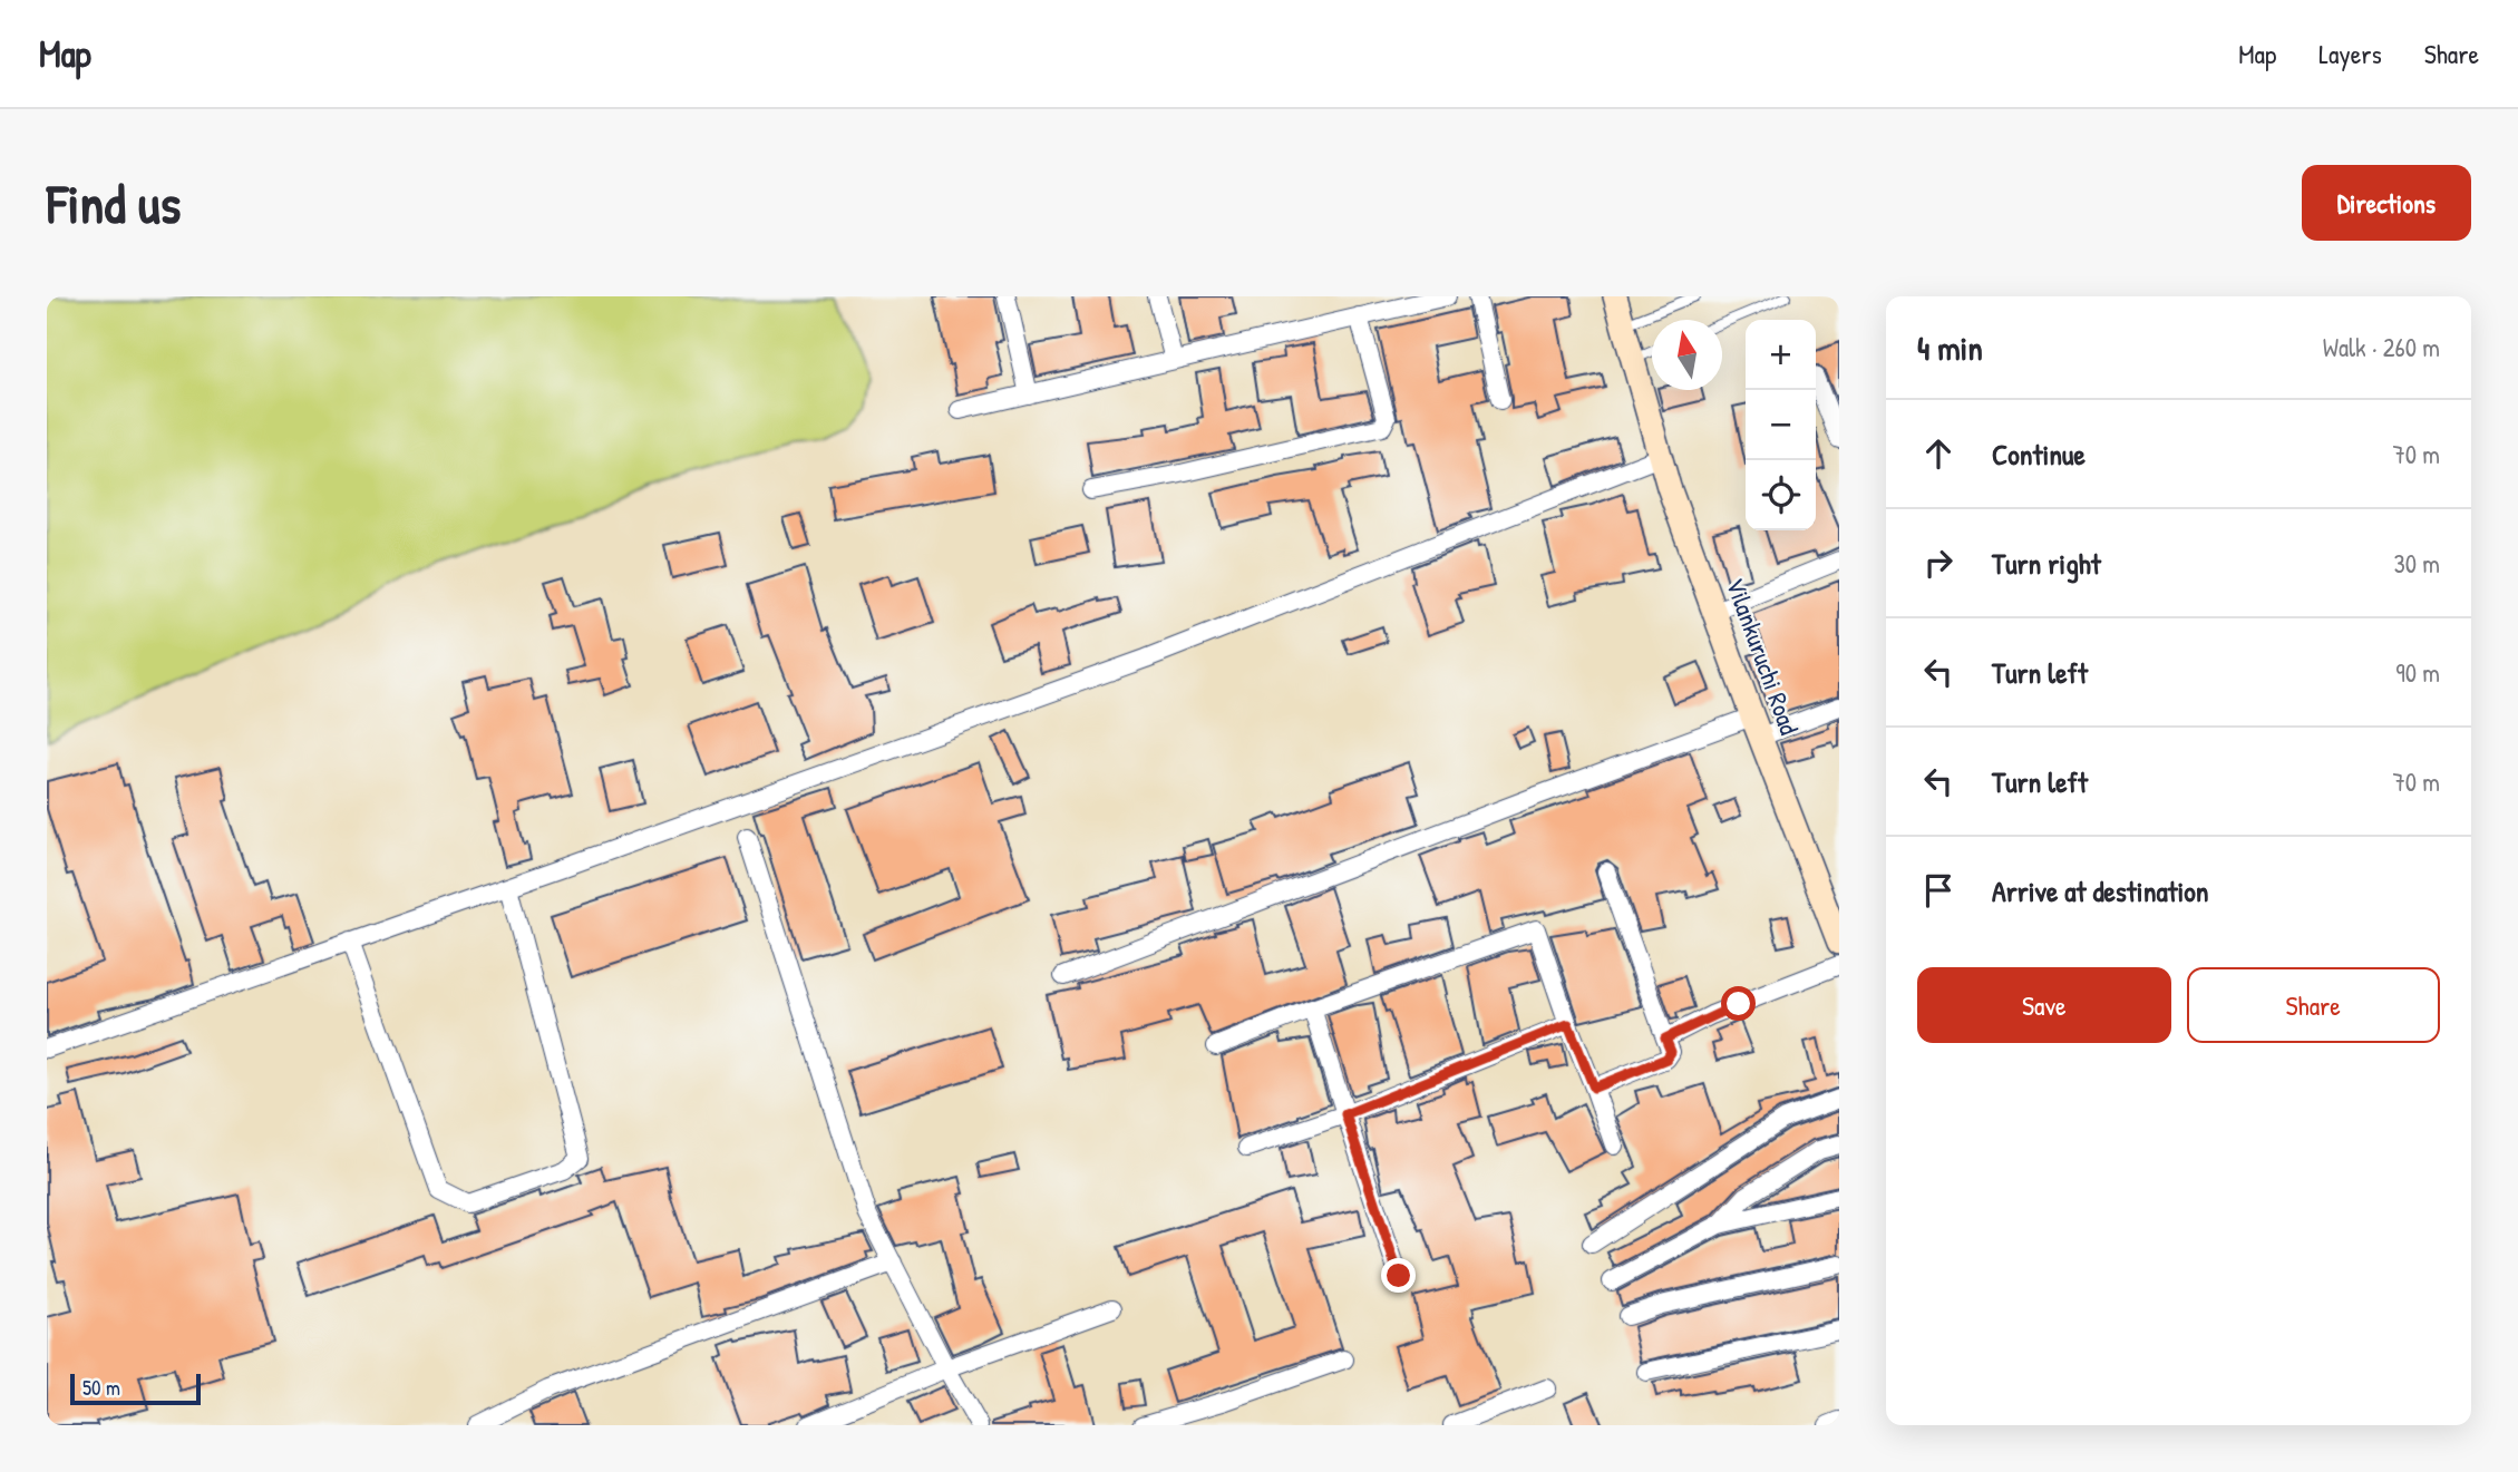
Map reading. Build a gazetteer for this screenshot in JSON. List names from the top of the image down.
{
  "streets": {
    "main road": ["Vilankuruchi Road"]
  },
  "scale_bar": "50 m",
  "north": "top",
  "page": {
    "header": "Map",
    "nav": ["Map", "Layers", "Share"],
    "buttons": [
      "Directions",
      ["Save", "Share"]
    ],
    "title": "Find us",
    "heading": ["4 min", "Walk · 260 m"],
    "map_buttons": ["+", "−"],
    "list": [
      ["Continue", "70 m"],
      ["Turn right", "30 m"],
      ["Turn left", "90 m"],
      ["Turn left", "70 m"],
      "Arrive at destination"
    ],
    "scale": "50 m"
  }
}
